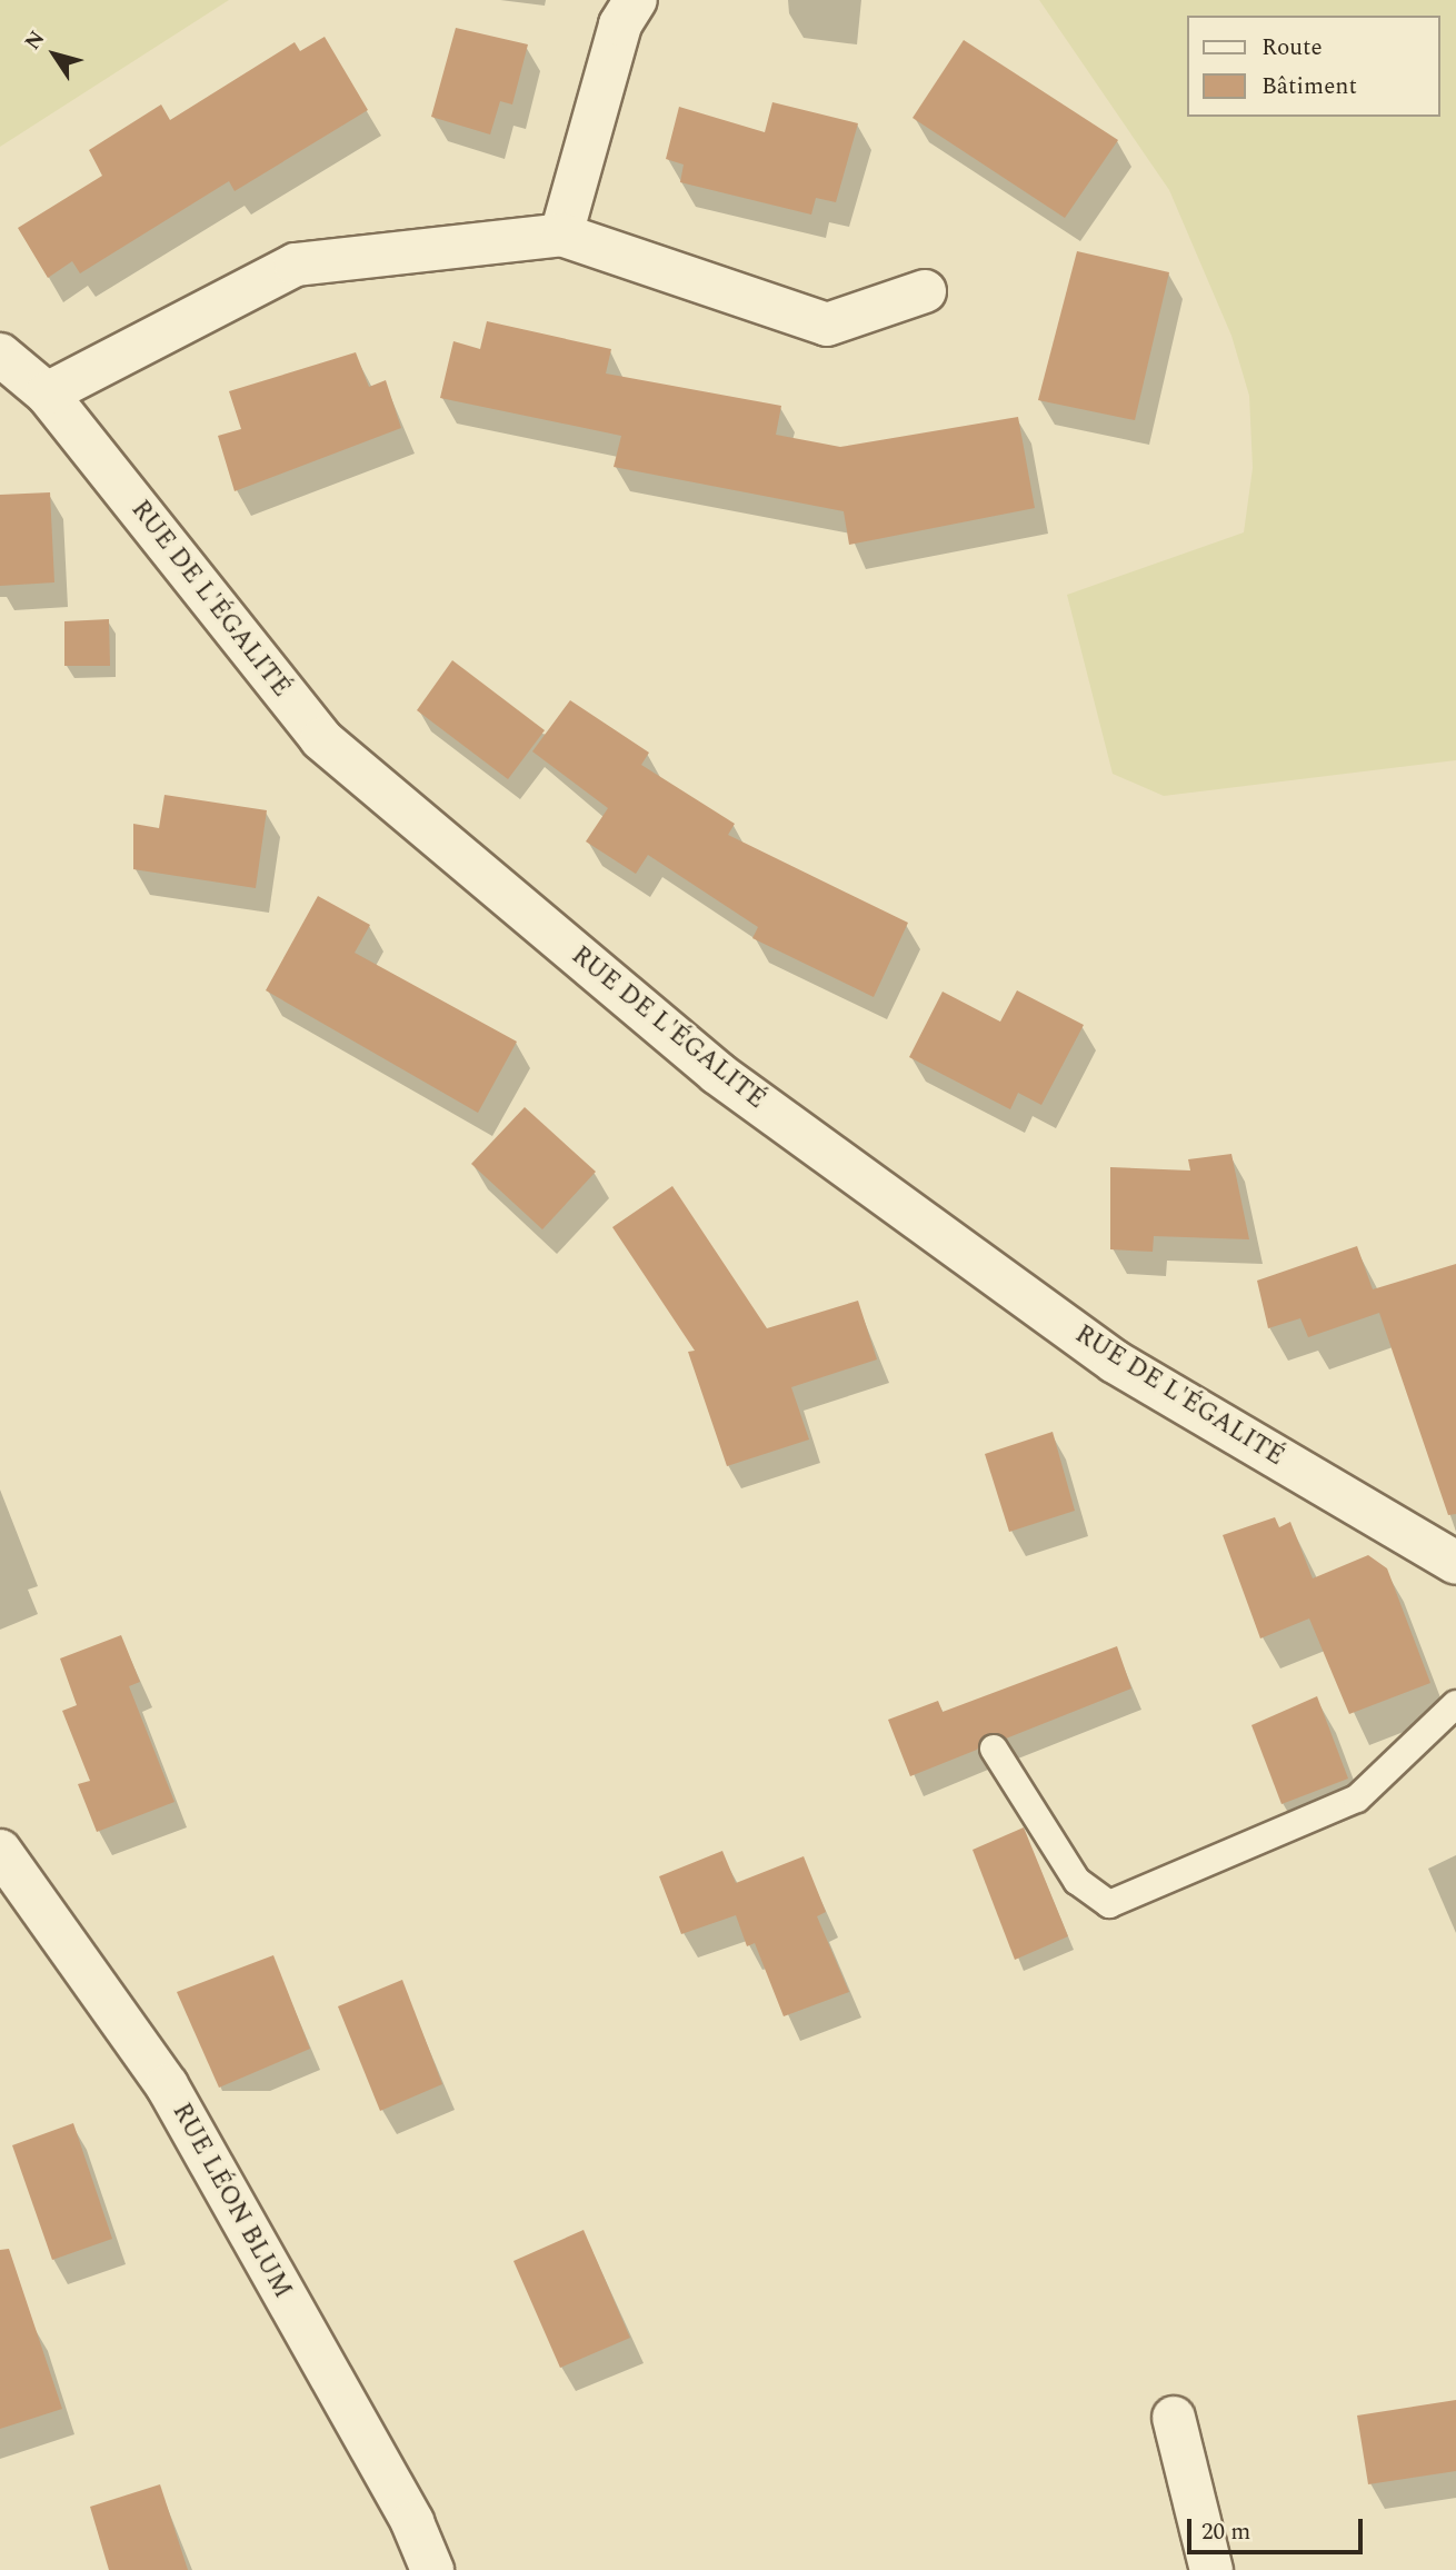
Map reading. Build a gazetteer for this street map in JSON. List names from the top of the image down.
{
  "streets": {
    "street": ["RUE DE L'ÉGALITÉ", "RUE LÉON BLUM"]
  },
  "legend": ["Route", "Bâtiment"],
  "scale_bar": "20 m",
  "north": "top left"
}
